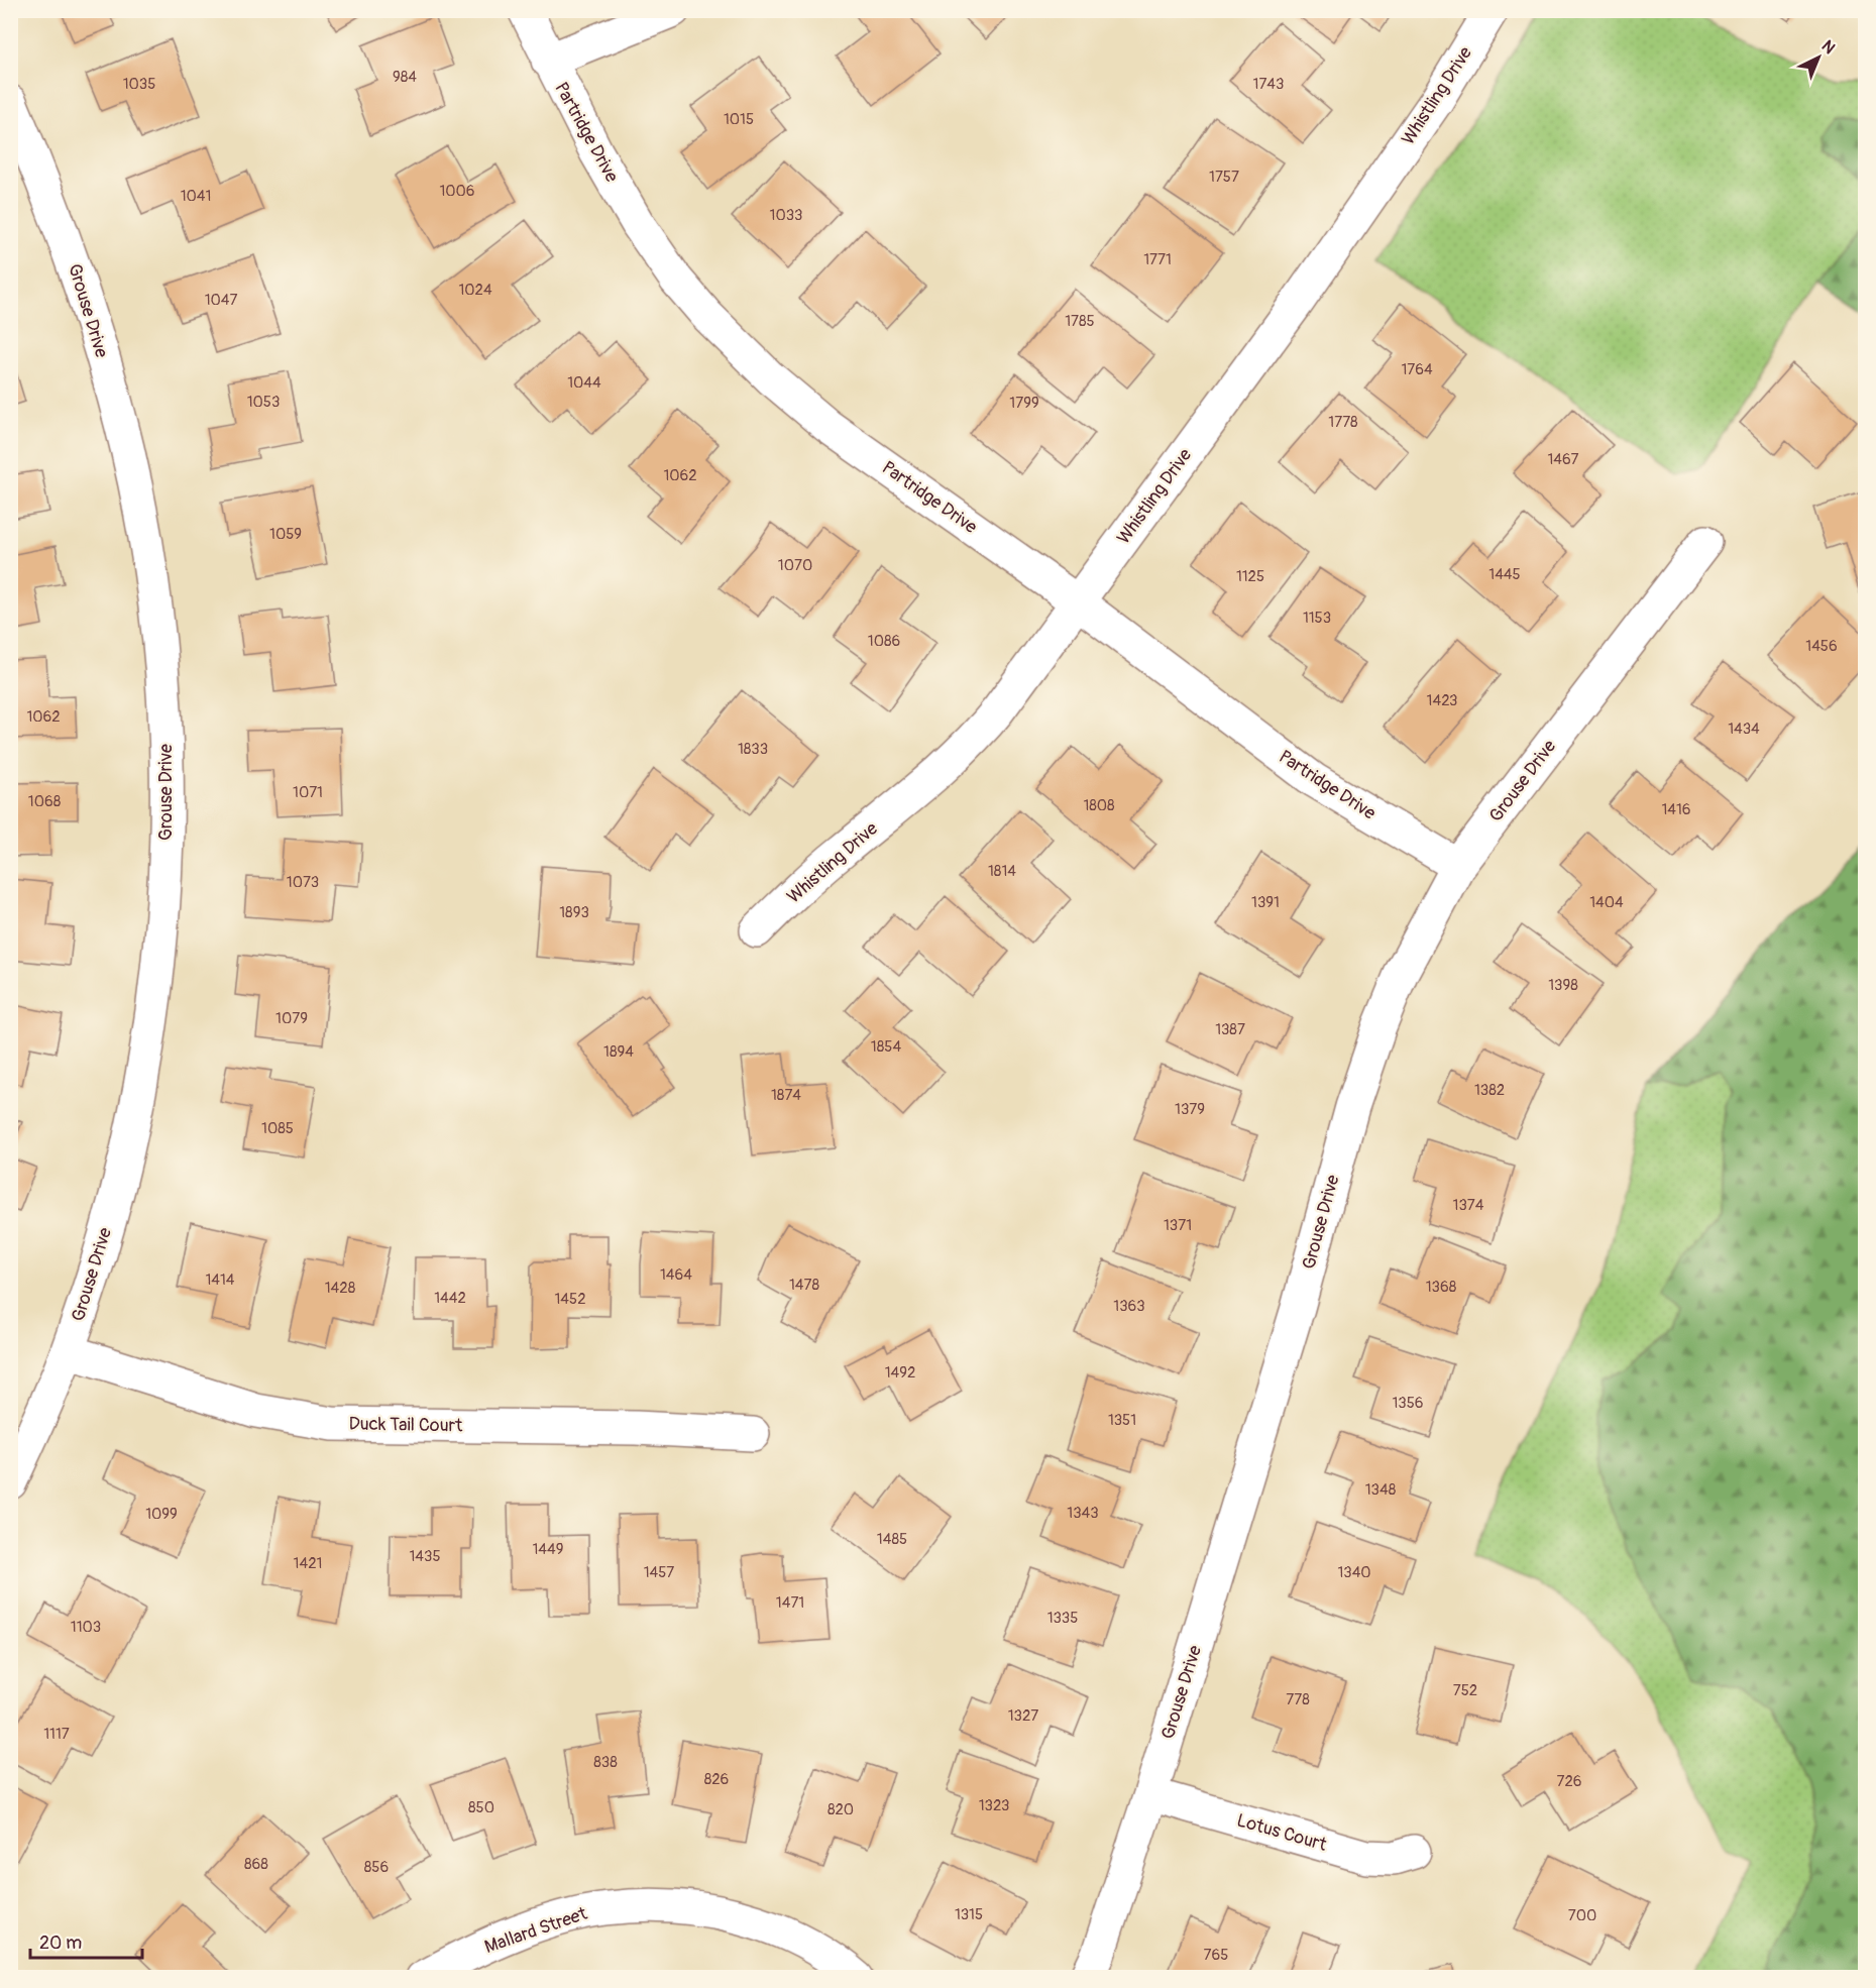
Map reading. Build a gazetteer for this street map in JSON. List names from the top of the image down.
{
  "streets": {
    "street": [
      "Whistling Drive",
      "Partridge Drive",
      "Grouse Drive",
      "Duck Tail Court",
      "Lotus Court",
      "Mallard Street"
    ]
  },
  "crossings": [
    ["Whistling Drive", "Partridge Drive"],
    ["Partridge Drive", "Grouse Drive"],
    ["Grouse Drive", "Duck Tail Court"],
    ["Grouse Drive", "Lotus Court"]
  ],
  "house_numbers": [
    "984",
    "1035",
    "1743",
    "1015",
    "1757",
    "1006",
    "1041",
    "1033",
    "1771",
    "1024",
    "1047",
    "1785",
    "1764",
    "1044",
    "1053",
    "1799",
    "1778",
    "1467",
    "1062",
    "1059",
    "1070",
    "1445",
    "1125",
    "1153",
    "1086",
    "1456",
    "1423",
    "1062",
    "1434",
    "1833",
    "1071",
    "1068",
    "1808",
    "1416",
    "1814",
    "1073",
    "1391",
    "1404",
    "1893",
    "1398",
    "1079",
    "1387",
    "1854",
    "1894",
    "1382",
    "1874",
    "1379",
    "1085",
    "1374",
    "1371",
    "1464",
    "1414",
    "1478",
    "1368",
    "1428",
    "1442",
    "1452",
    "1363",
    "1492",
    "1356",
    "1351",
    "1348",
    "1343",
    "1099",
    "1485",
    "1449",
    "1435",
    "1421",
    "1457",
    "1340",
    "1471",
    "1335",
    "1103",
    "752",
    "778",
    "1327",
    "1117",
    "838",
    "826",
    "726",
    "1323",
    "850",
    "820",
    "868",
    "856",
    "1315",
    "700",
    "765"
  ],
  "scale_bar": "20 m",
  "north": "top right"
}
